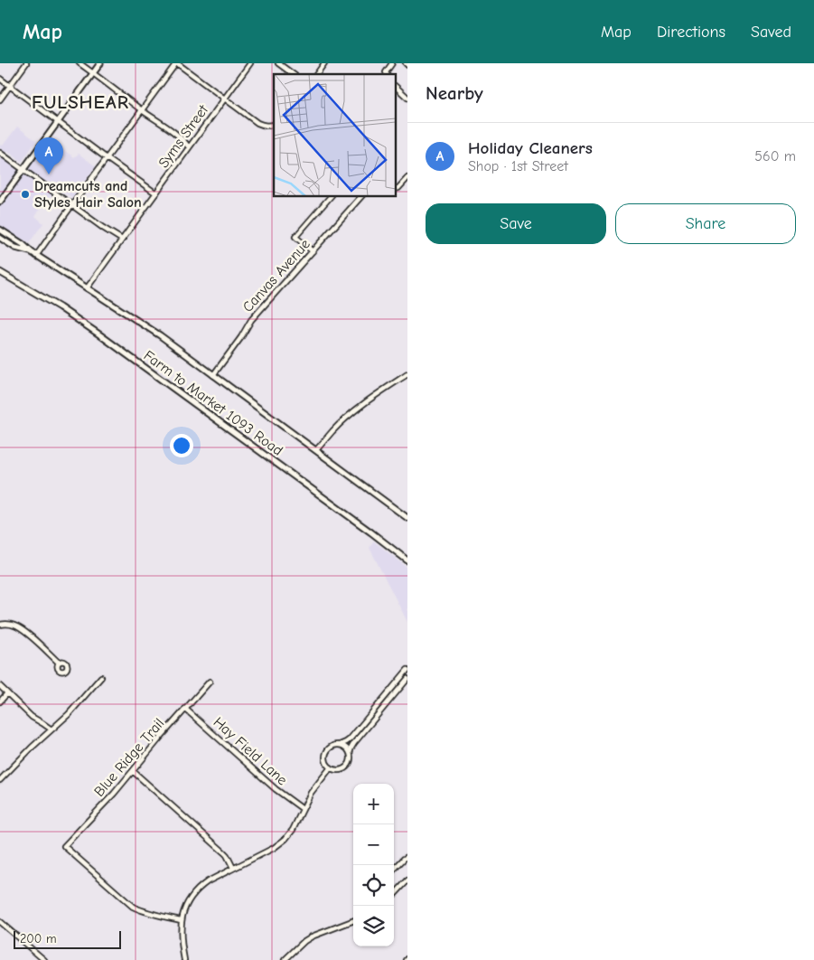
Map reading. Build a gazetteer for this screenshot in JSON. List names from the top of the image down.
{
  "streets": {
    "main road": ["Farm to Market 1093 Road"],
    "street": [
      "Syms Street",
      "Canvas Avenue",
      "Hay Field Lane",
      "Blue Ridge Trail"
    ]
  },
  "crossings": [
    ["Syms Street", "Farm to Market 1093 Road"],
    ["Canvas Avenue", "Farm to Market 1093 Road"],
    ["Hay Field Lane", "Blue Ridge Trail"]
  ],
  "districts": ["FULSHEAR"],
  "places": ["Dreamcuts and Styles Hair Salon"],
  "scale_bar": "200 m",
  "page": {
    "header": "Map",
    "nav": ["Map", "Directions", "Saved"],
    "heading": "Nearby",
    "list": [
      {
        "mark": "A",
        "name": "Holiday Cleaners",
        "note": "Shop · 1st Street",
        "value": "560 m"
      }
    ],
    "pins": "A",
    "buttons": ["Save", "Share"],
    "map_buttons": ["+", "−"],
    "scale": "200 m"
  }
}
